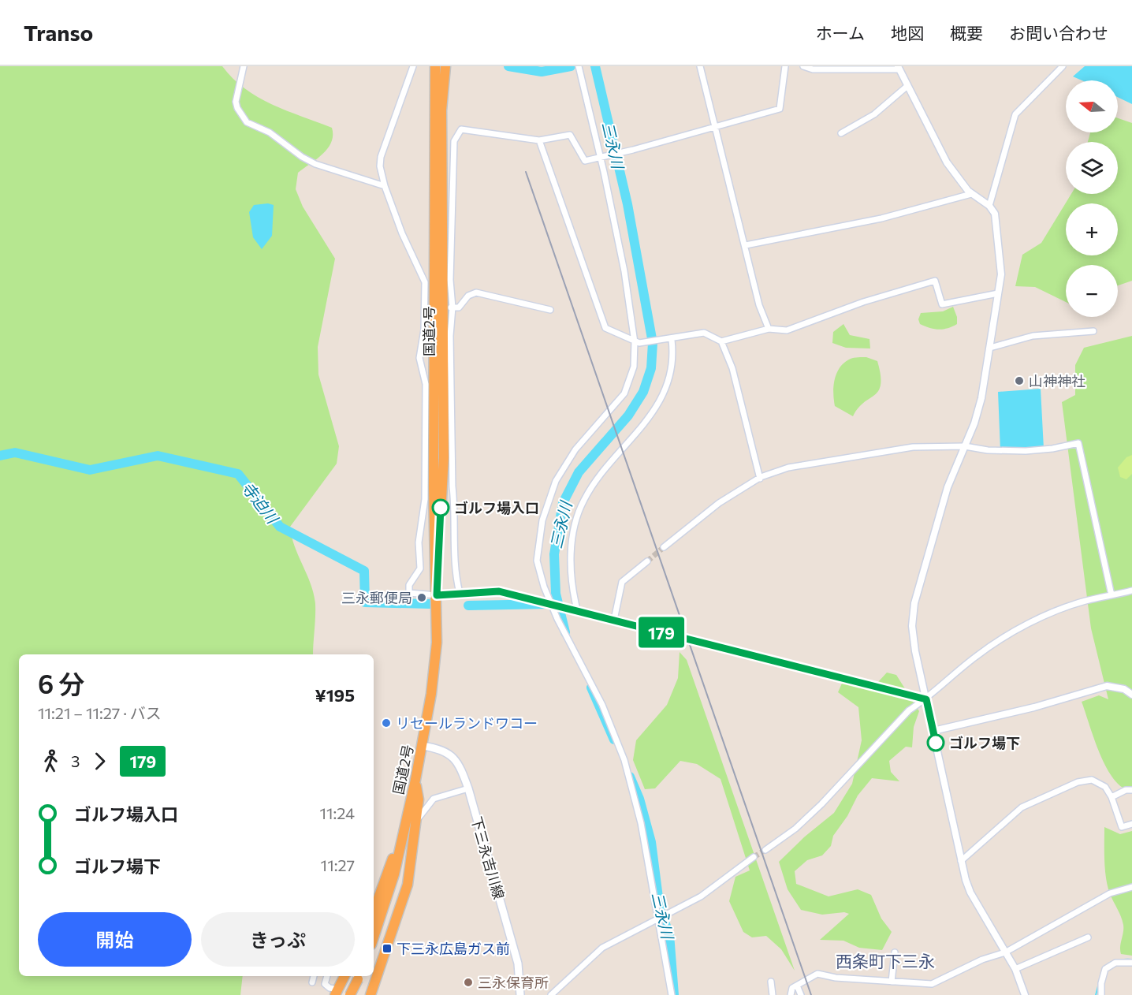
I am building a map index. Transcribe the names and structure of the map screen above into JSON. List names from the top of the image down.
{
  "streets": {
    "highway": ["国道2号"],
    "main road": ["下三永吉川線"]
  },
  "crossings": [
    ["国道2号", "下三永吉川線"]
  ],
  "districts": ["西条町下三永"],
  "water": ["三永川", "寺迫川"],
  "places": {
    "other": [
      "山神神社",
      "ゴルフ場入口",
      "三永郵便局",
      "リセールランドワコー",
      "ゴルフ場下",
      "三永保育所"
    ],
    "transit": ["下三永広島ガス前"]
  },
  "lines": ["bus line 179"],
  "north": "left",
  "page": {
    "header": "Transo",
    "nav": [
      "ホーム",
      "地図",
      "概要",
      "お問い合わせ"
    ],
    "on_map": "179",
    "map_buttons": ["+", "−"],
    "heading": ["6 分", "11:21 – 11:27 · バス", "¥195"],
    "legs": ["3", "179"],
    "list": [
      {
        "name": "ゴルフ場入口",
        "value": "11:24"
      },
      {
        "name": "ゴルフ場下",
        "value": "11:27"
      }
    ],
    "buttons": ["開始", "きっぷ"]
  }
}
